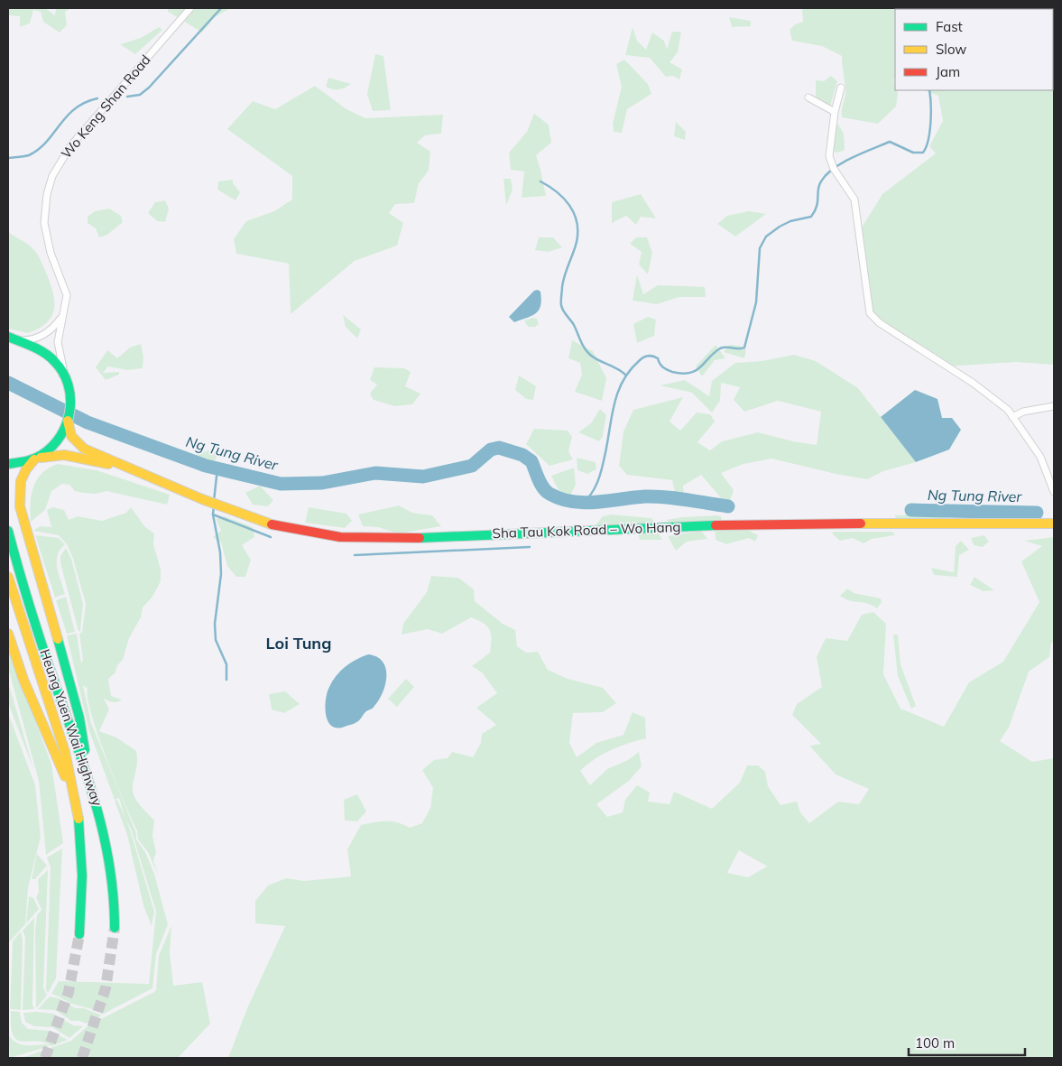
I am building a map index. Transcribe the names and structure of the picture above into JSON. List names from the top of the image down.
{
  "streets": {
    "main road": ["Sha Tau Kok Road – Wo Hang", "Heung Yuen Wai Highway"],
    "street": ["Wo Keng Shan Road"]
  },
  "districts": ["Loi Tung"],
  "water": ["Ng Tung River"],
  "legend": ["Fast", "Slow", "Jam"],
  "scale_bar": "100 m"
}
